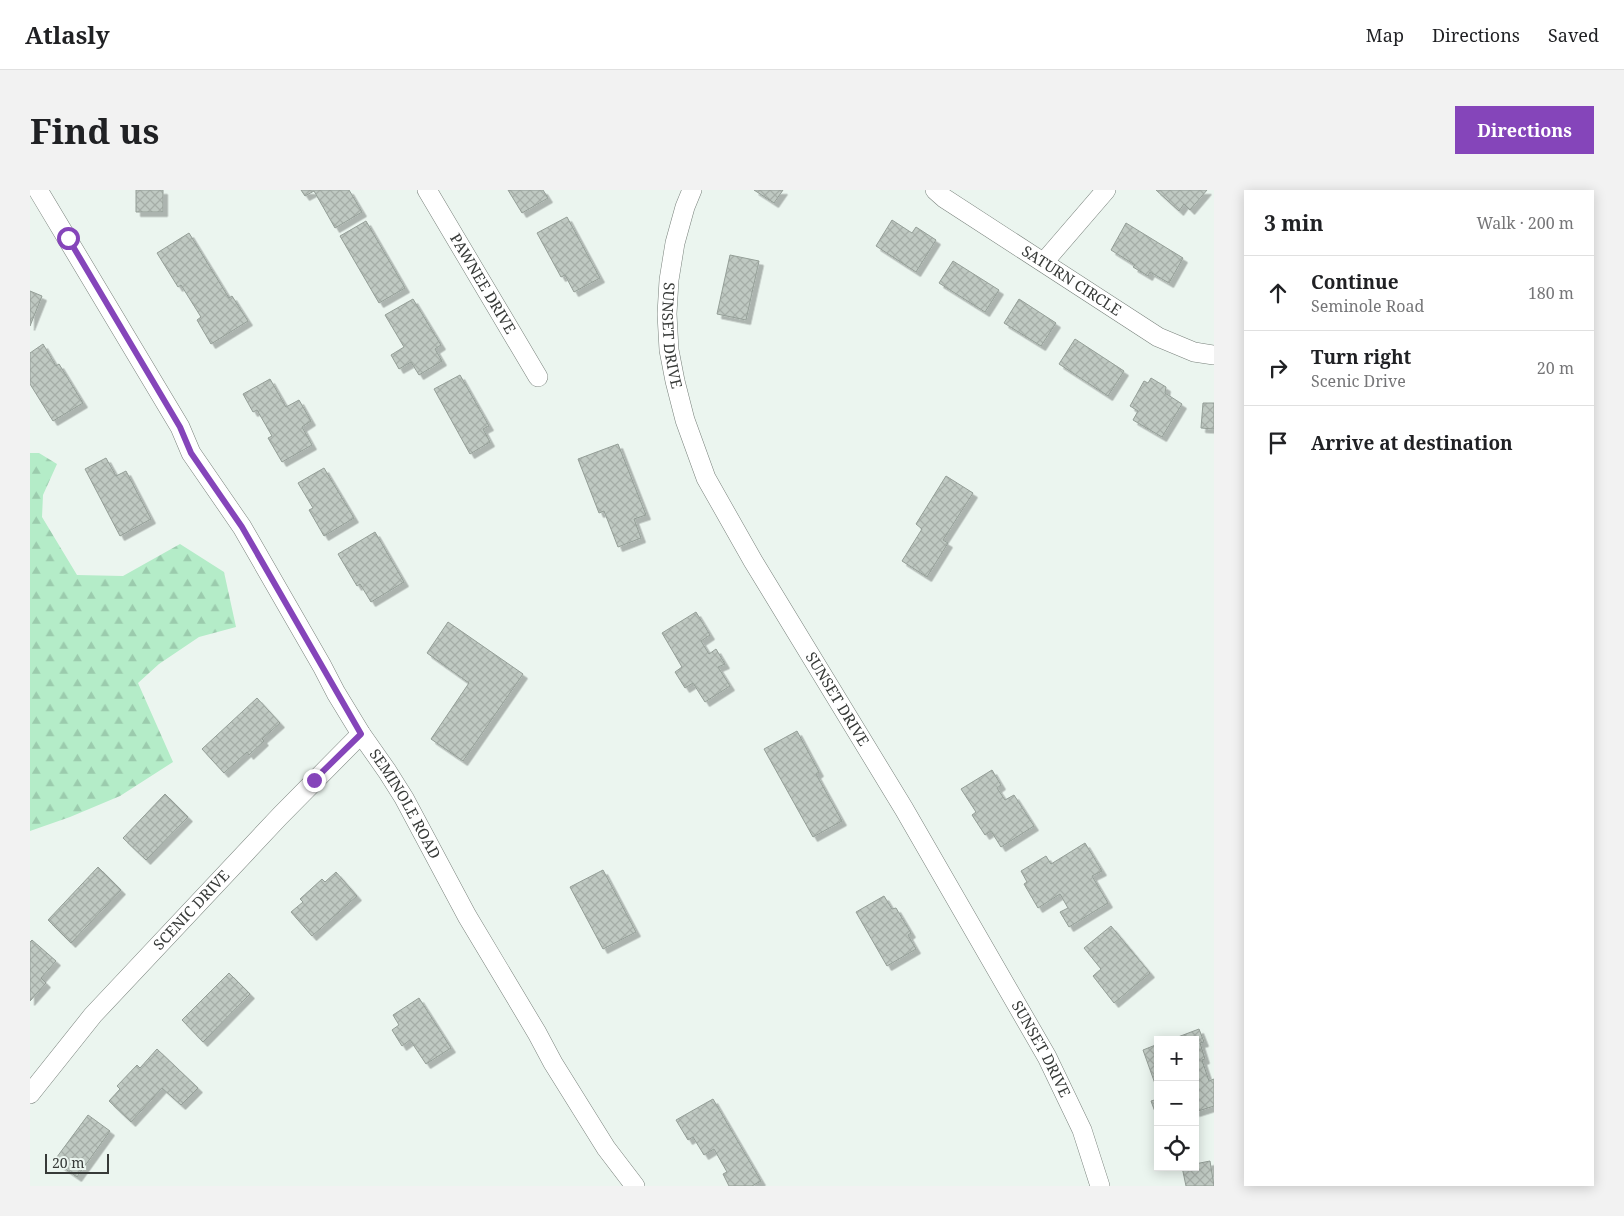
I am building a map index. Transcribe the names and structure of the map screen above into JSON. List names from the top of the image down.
{
  "streets": {
    "street": [
      "SATURN CIRCLE",
      "PAWNEE DRIVE",
      "SUNSET DRIVE",
      "SEMINOLE ROAD",
      "SCENIC DRIVE"
    ]
  },
  "crossings": [
    ["SEMINOLE ROAD", "SCENIC DRIVE"]
  ],
  "scale_bar": "20 m",
  "page": {
    "header": "Atlasly",
    "nav": ["Map", "Directions", "Saved"],
    "buttons": "Directions",
    "title": "Find us",
    "heading": ["3 min", "Walk · 200 m"],
    "list": [
      ["Continue", "Seminole Road", "180 m"],
      ["Turn right", "Scenic Drive", "20 m"],
      "Arrive at destination"
    ],
    "map_buttons": ["+", "−"],
    "scale": "20 m"
  }
}
